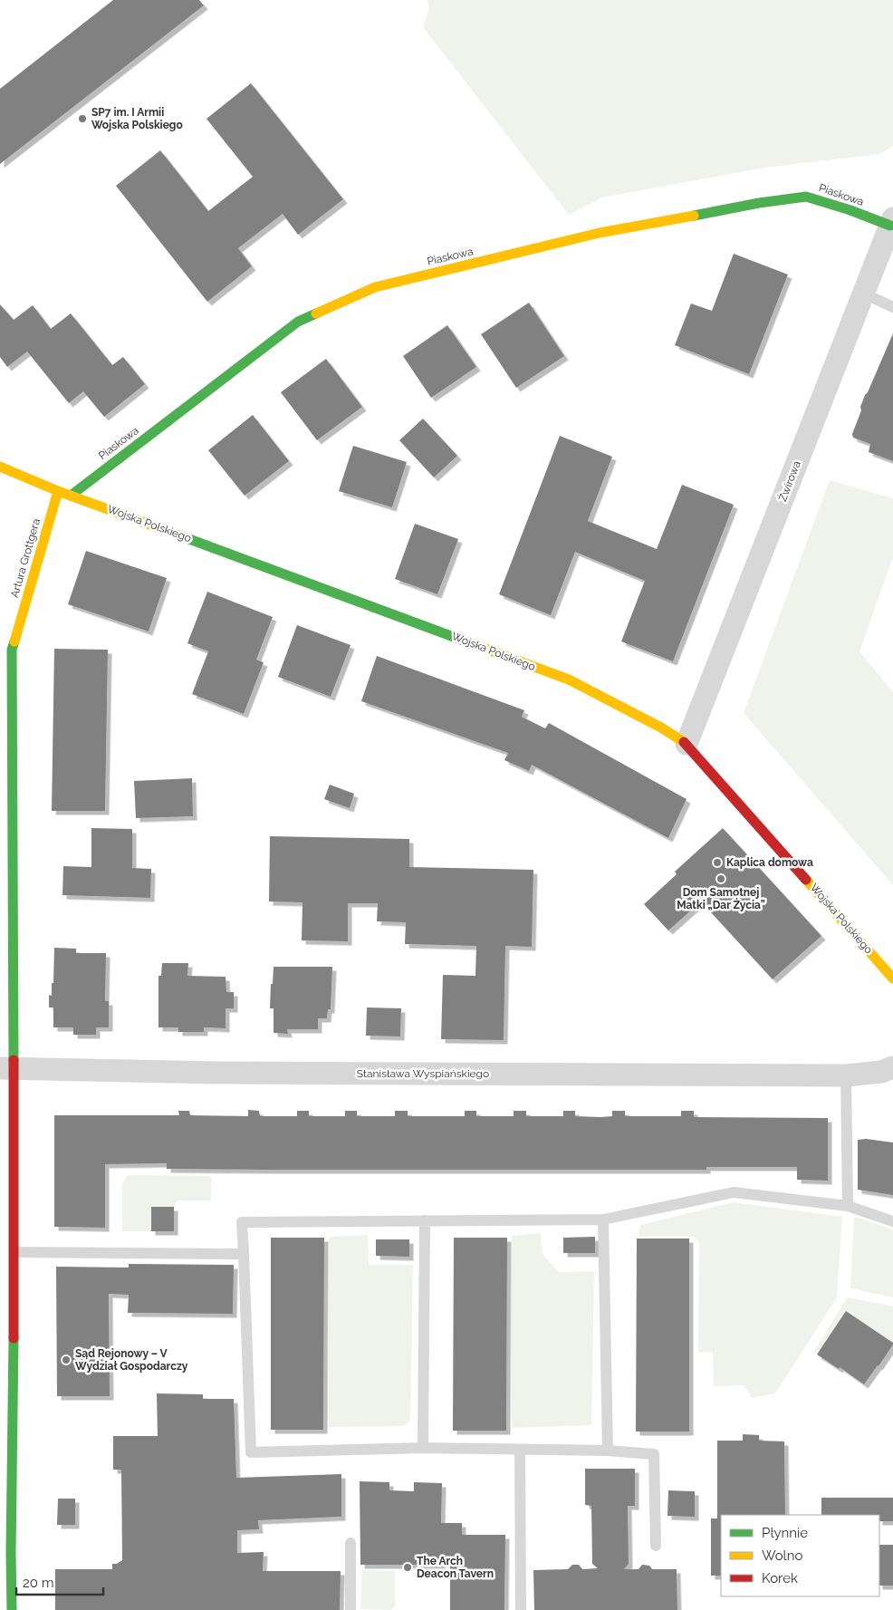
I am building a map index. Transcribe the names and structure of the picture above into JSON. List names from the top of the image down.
{
  "streets": {
    "street": [
      "Piaskowa",
      "Żwirowa",
      "Wojska Polskiego",
      "Artura Grottgera",
      "Stanisława Wyspiańskiego"
    ]
  },
  "crossings": [
    ["Piaskowa", "Żwirowa"],
    ["Piaskowa", "Wojska Polskiego"],
    ["Żwirowa", "Wojska Polskiego"],
    ["Wojska Polskiego", "Artura Grottgera"],
    ["Artura Grottgera", "Stanisława Wyspiańskiego"]
  ],
  "places": [
    "SP7 im. I Armii Wojska Polskiego",
    "Kaplica domowa",
    "Dom Samotnej Matki „Dar Życia”",
    "Sąd Rejonowy – V Wydział Gospodarczy",
    "The Arch Deacon Tavern"
  ],
  "legend": ["Płynnie", "Wolno", "Korek"],
  "scale_bar": "20 m"
}
